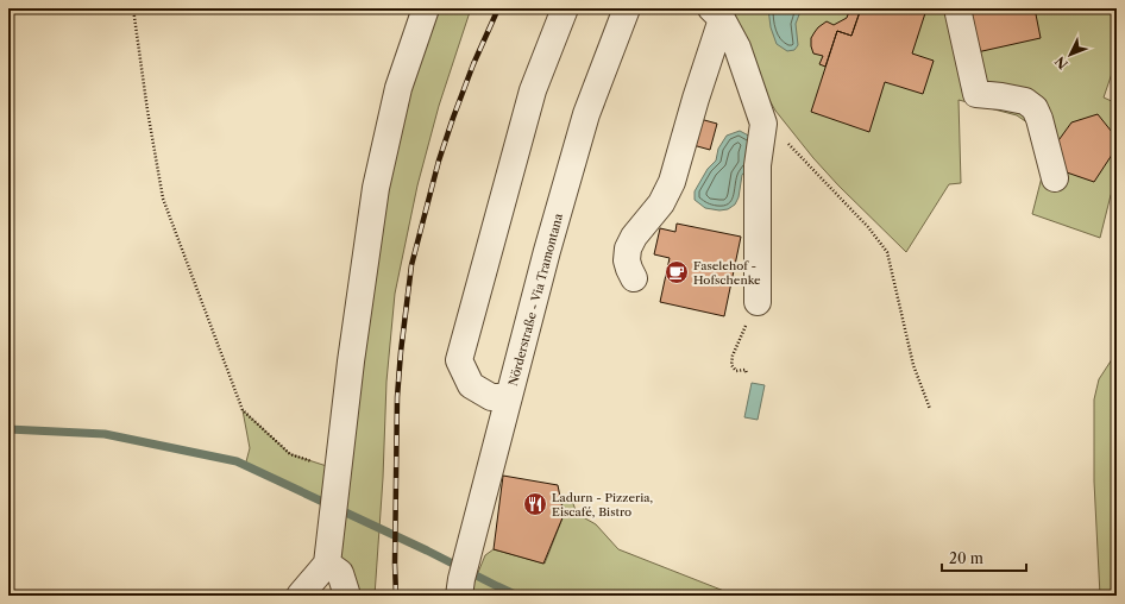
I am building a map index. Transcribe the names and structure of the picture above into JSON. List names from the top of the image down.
{
  "streets": {
    "street": ["Nörderstraße - Via Tramontana"]
  },
  "places": {
    "cafe": ["Faselehof - Hofschenke"],
    "restaurant": ["Ladurn - Pizzeria, Eiscafé, Bistro"]
  },
  "scale_bar": "20 m",
  "north": "bottom left"
}
